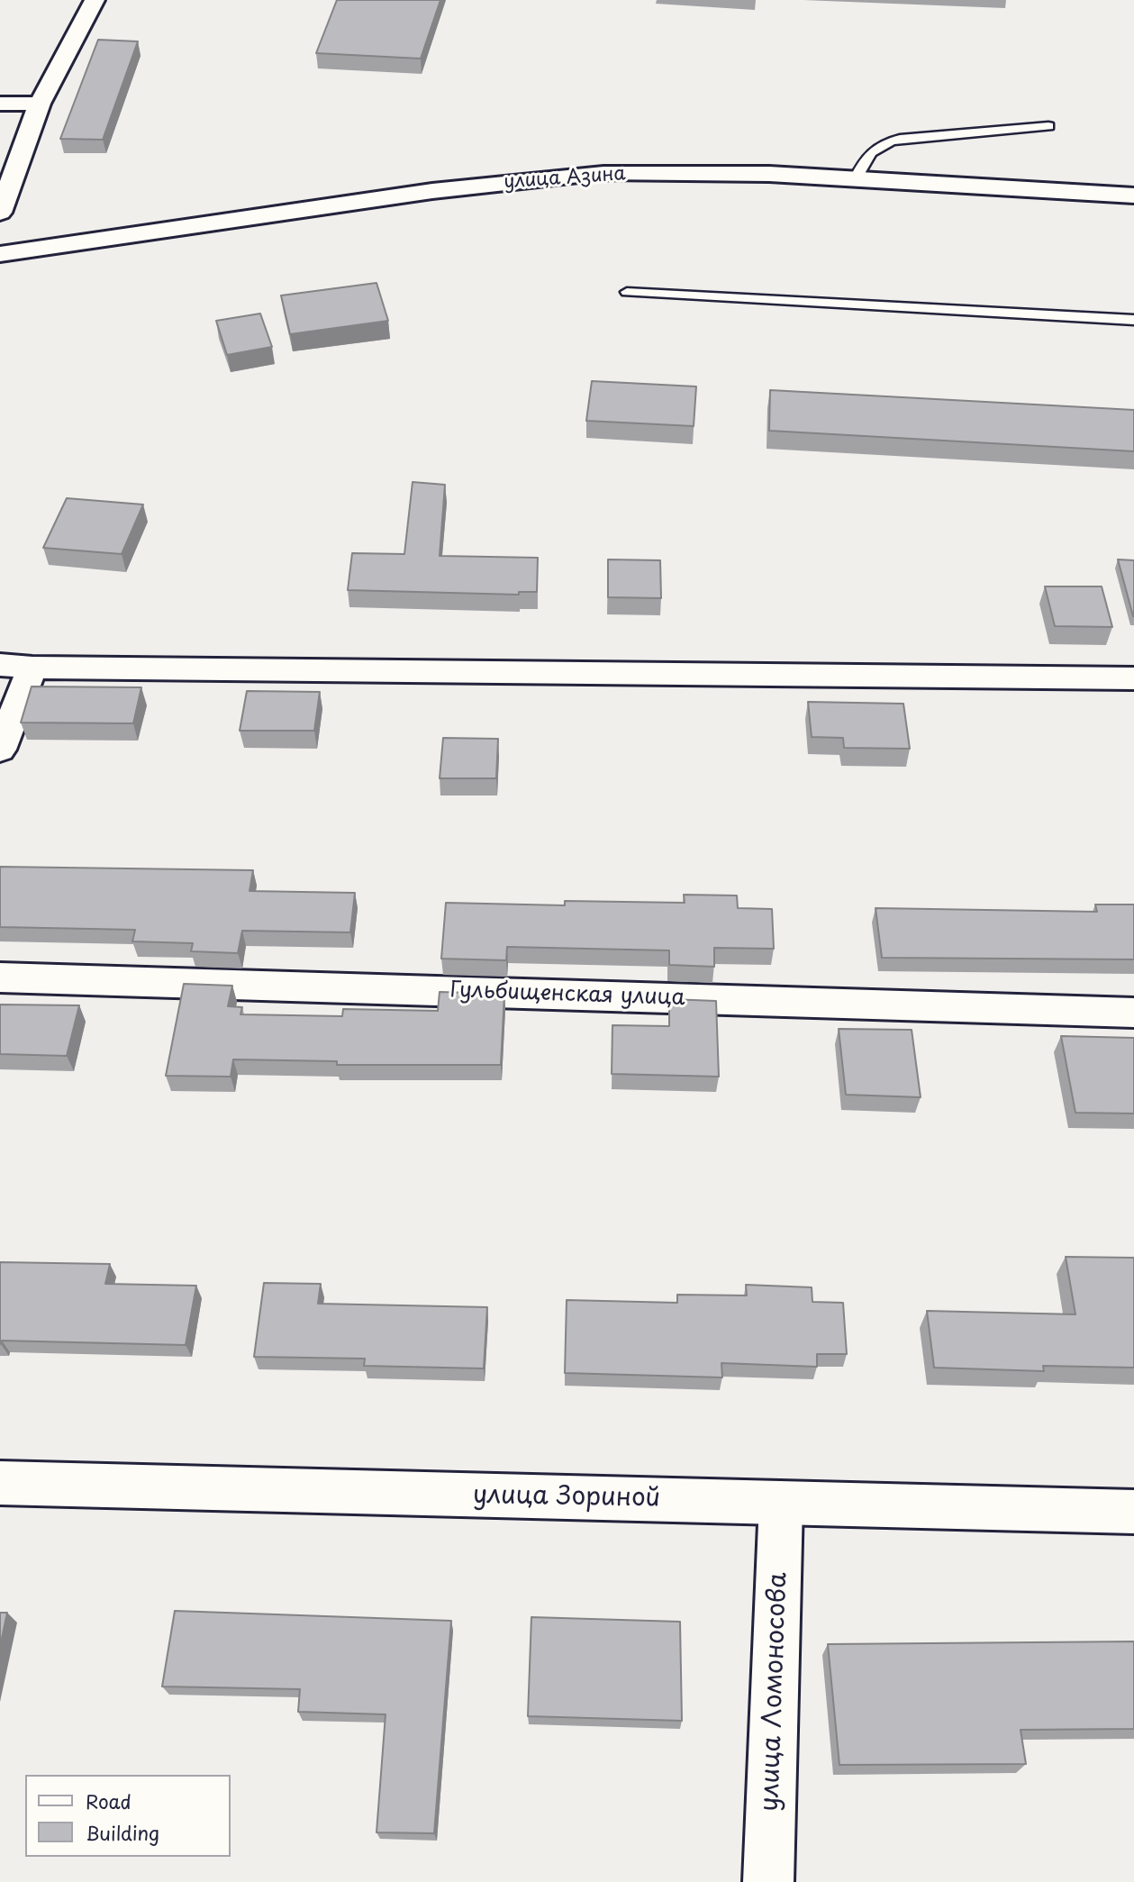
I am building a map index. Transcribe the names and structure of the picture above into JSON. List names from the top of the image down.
{
  "streets": {
    "street": [
      "улица Азина",
      "Гульбищенская улица",
      "улица Зориной",
      "улица Ломоносова"
    ]
  },
  "crossings": [
    ["улица Зориной", "улица Ломоносова"]
  ],
  "legend": ["Road", "Building"]
}
